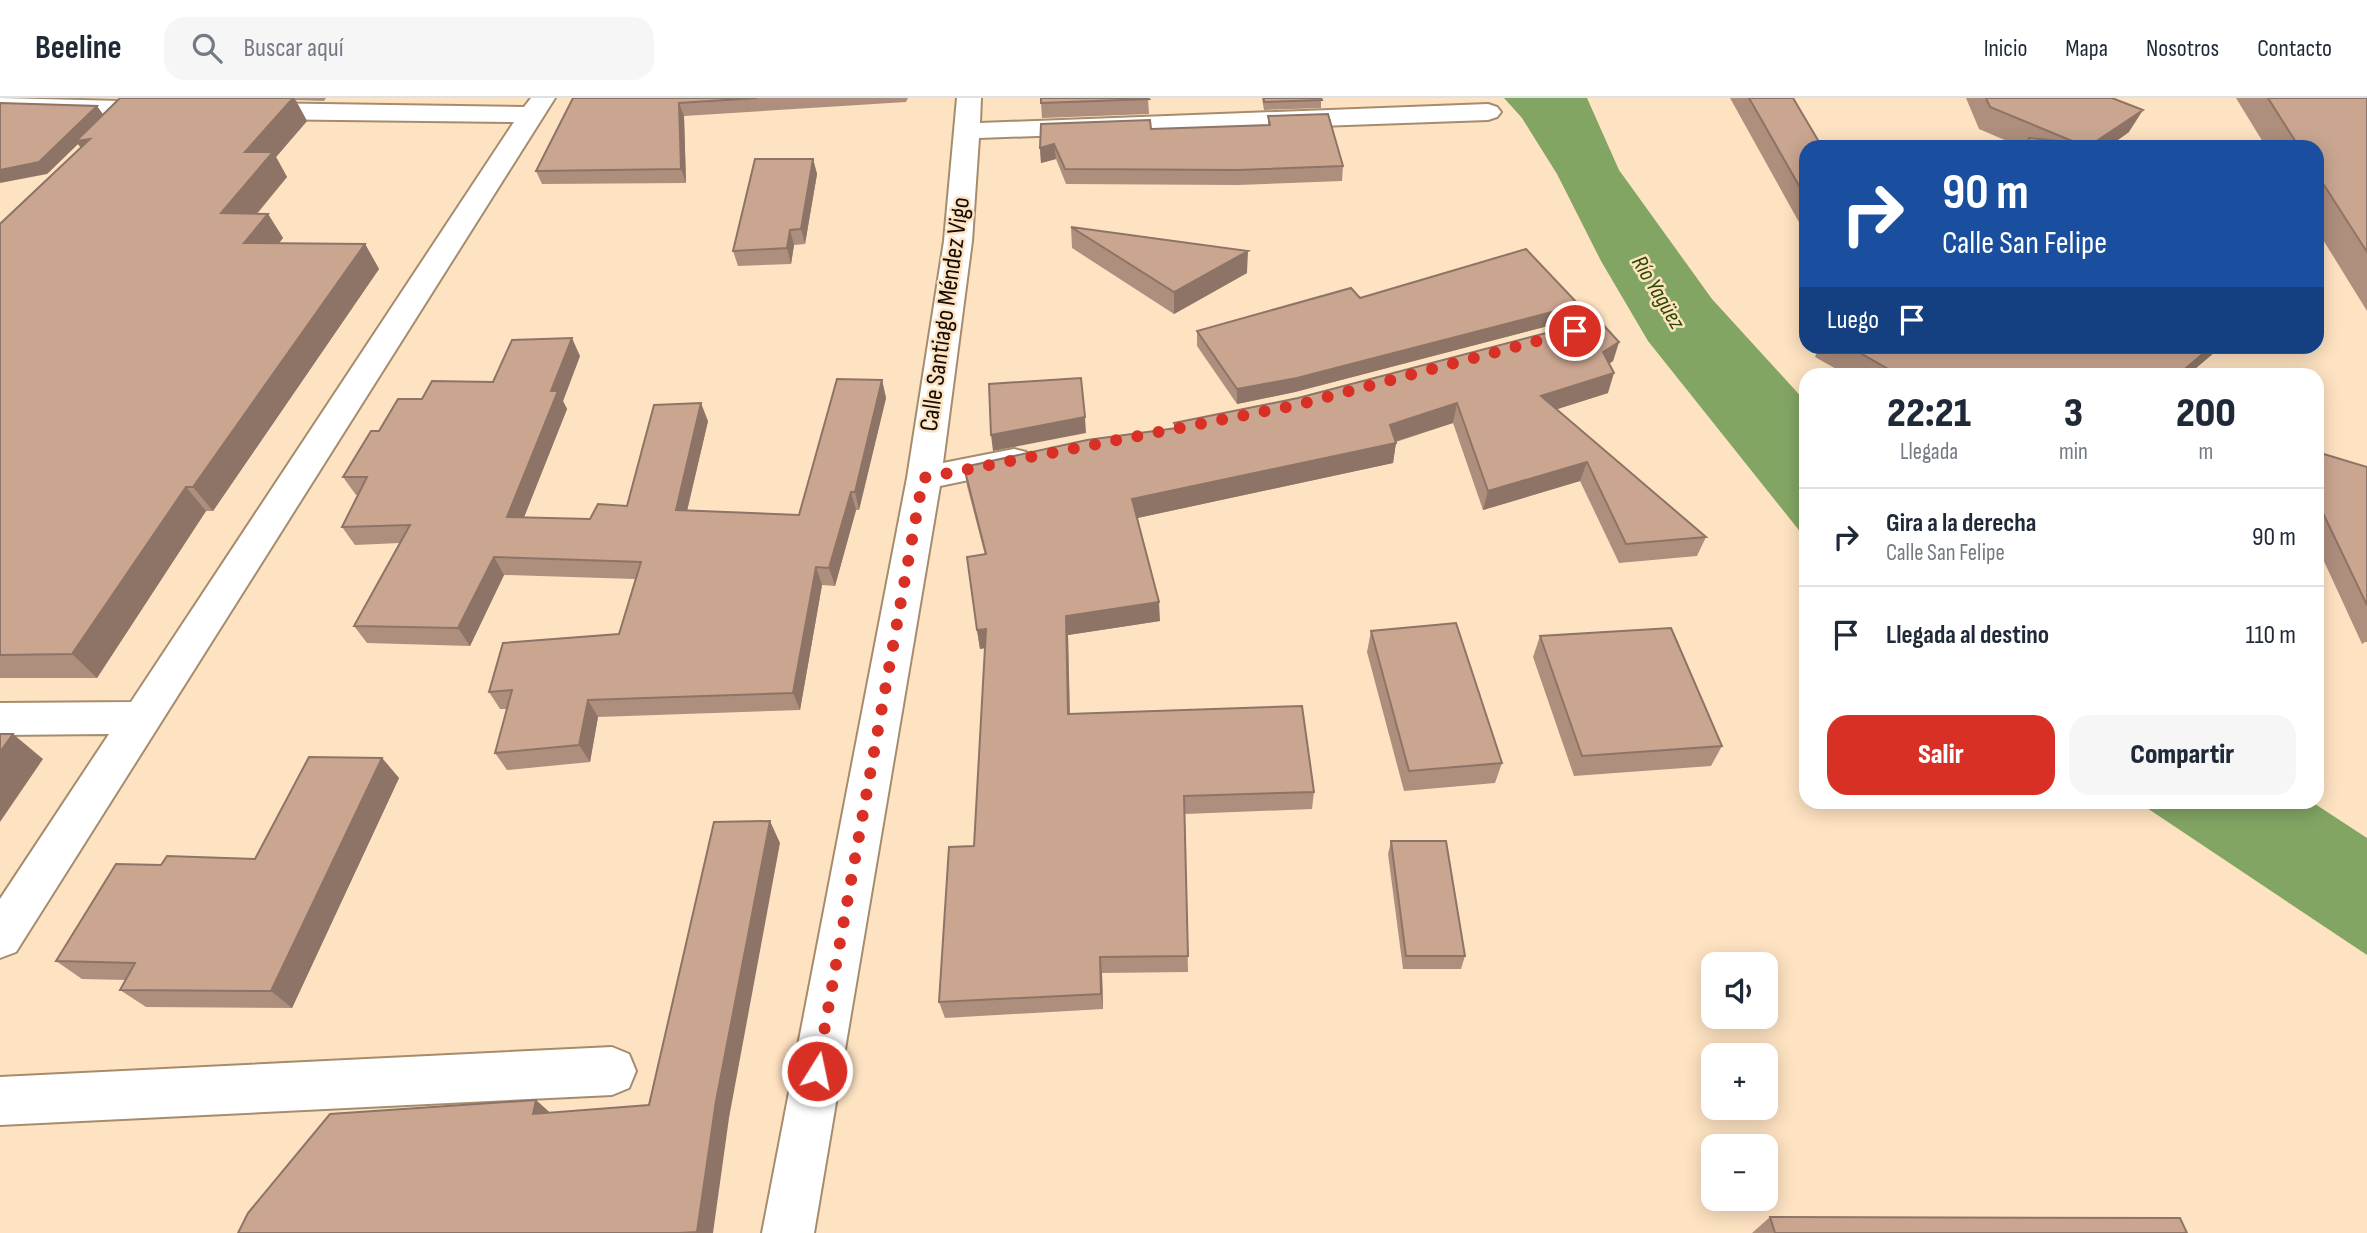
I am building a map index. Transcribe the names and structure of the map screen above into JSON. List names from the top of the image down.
{
  "streets": {
    "street": ["Calle Santiago Méndez Vigo"]
  },
  "water": ["Río Yagüez"],
  "page": {
    "header": "Beeline",
    "search": "Buscar aquí",
    "nav": [
      "Inicio",
      "Mapa",
      "Nosotros",
      "Contacto"
    ],
    "turn": ["90 m", "Calle San Felipe"],
    "then": "Luego",
    "eta": [
      "22:21",
      "Llegada",
      "3",
      "min",
      "200",
      "m"
    ],
    "list": [
      {
        "name": "Gira a la derecha",
        "note": "Calle San Felipe",
        "value": "90 m"
      },
      {
        "name": "Llegada al destino",
        "value": "110 m"
      }
    ],
    "buttons": ["Salir", "Compartir"],
    "map_buttons": ["+", "−"]
  }
}
